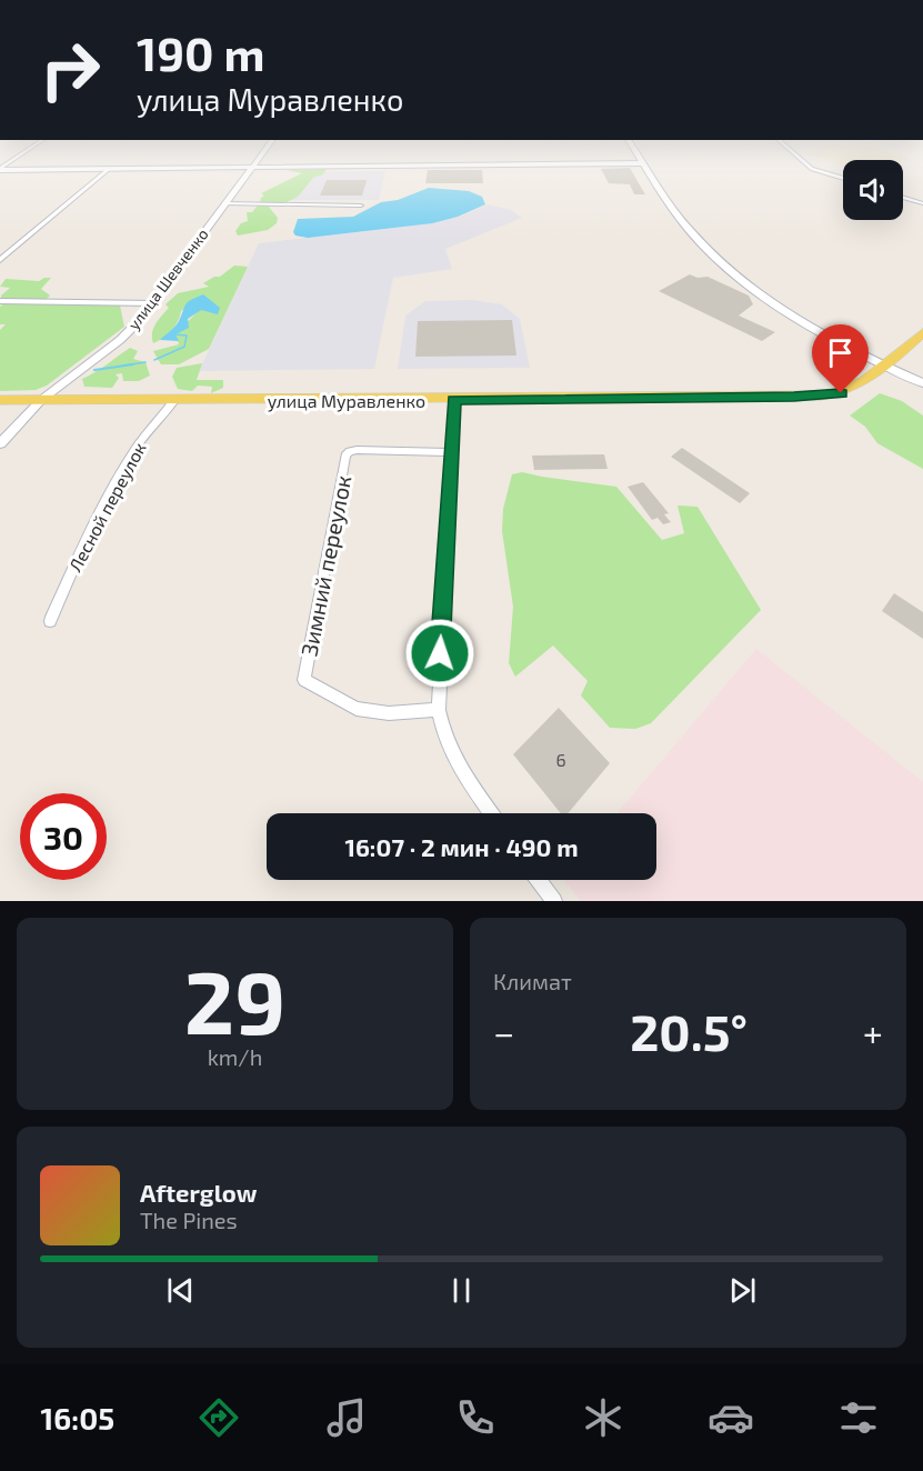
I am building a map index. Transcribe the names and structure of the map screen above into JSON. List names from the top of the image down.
{
  "streets": {
    "main road": ["улица Муравленко"],
    "street": ["улица Шевченко", "Лесной переулок", "Зимний переулок"]
  },
  "crossings": [
    ["улица Шевченко", "улица Муравленко"],
    ["улица Муравленко", "Лесной переулок"]
  ],
  "house_numbers": ["6"],
  "page": {
    "turn": ["190 m", "улица Муравленко"],
    "limit": "30",
    "trip": "16:07 · 2 мин · 490 m",
    "tile": [
      ["29", "km/h"],
      "Климат"
    ],
    "heat": ["−", "20.5°", "+"],
    "song": ["Afterglow", "The Pines"],
    "tabs": "16:05"
  }
}
